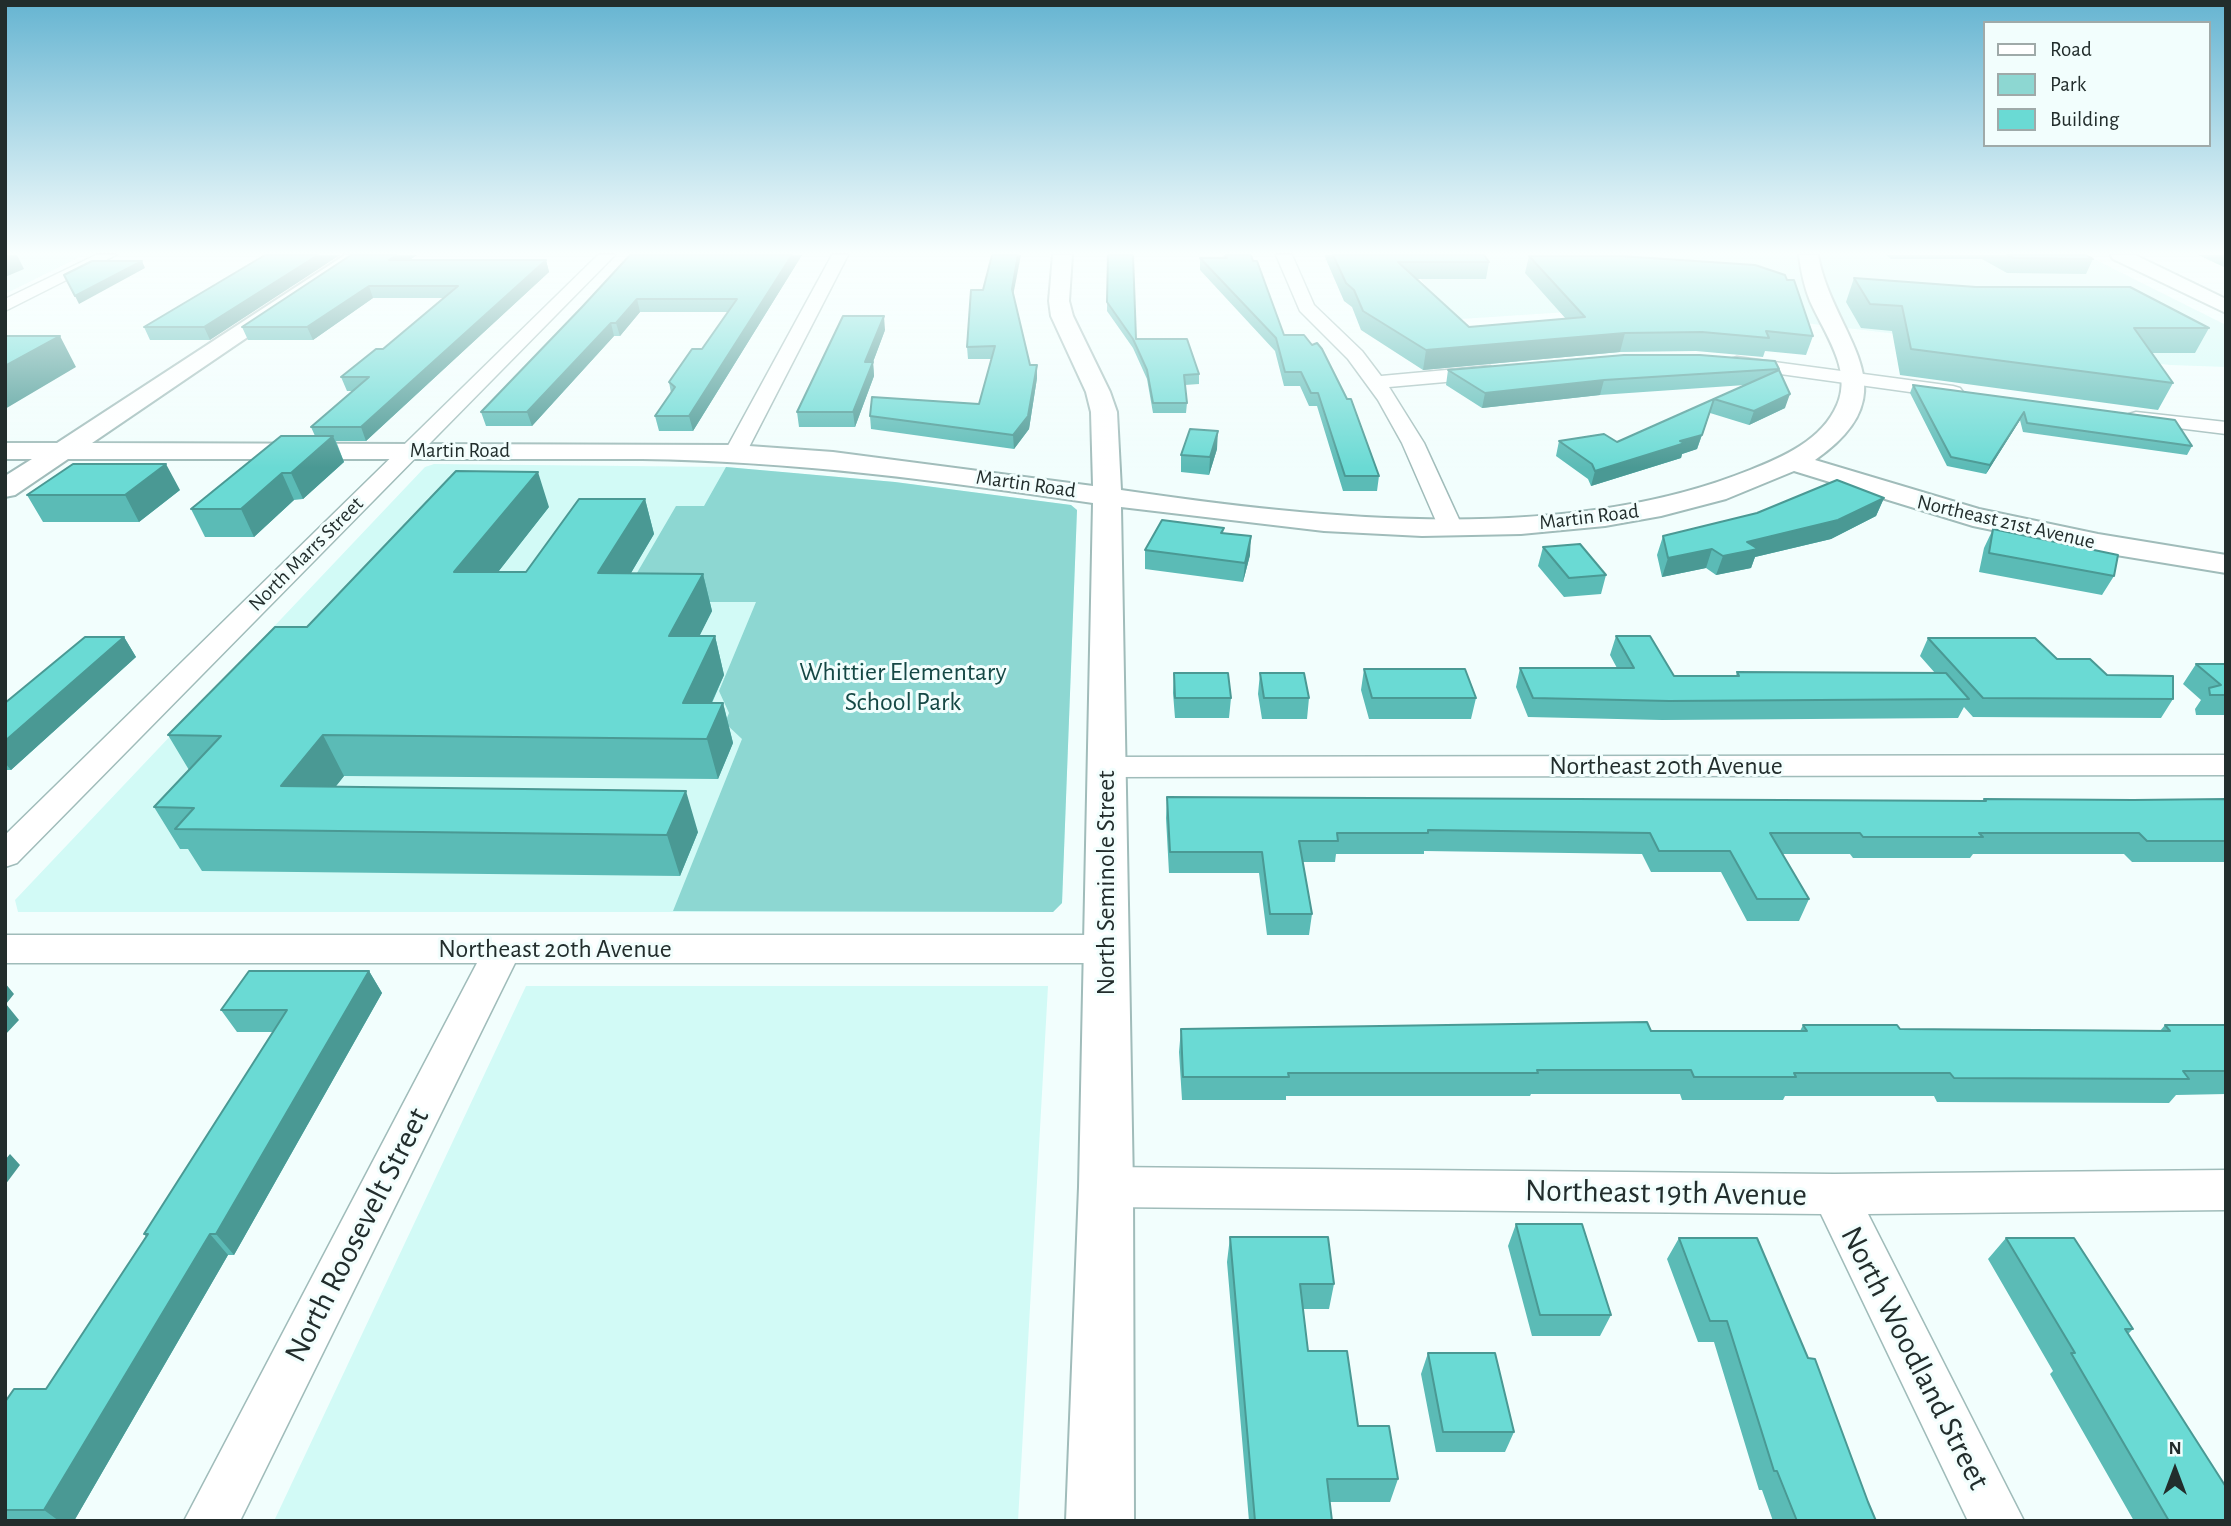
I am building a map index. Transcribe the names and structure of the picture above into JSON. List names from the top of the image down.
{
  "streets": {
    "street": [
      "Martin Road",
      "Northeast 21st Avenue",
      "North Marrs Street",
      "Northeast 20th Avenue",
      "North Seminole Street",
      "Northeast 19th Avenue",
      "North Roosevelt Street",
      "North Woodland Street"
    ]
  },
  "crossings": [
    ["Martin Road", "Northeast 21st Avenue"],
    ["Martin Road", "North Marrs Street"],
    ["Martin Road", "North Seminole Street"],
    ["Northeast 20th Avenue", "North Seminole Street"],
    ["Northeast 20th Avenue", "North Roosevelt Street"],
    ["North Seminole Street", "Northeast 19th Avenue"],
    ["Northeast 19th Avenue", "North Woodland Street"]
  ],
  "parks": ["Whittier Elementary School Park"],
  "legend": ["Road", "Park", "Building"],
  "north": "top"
}
